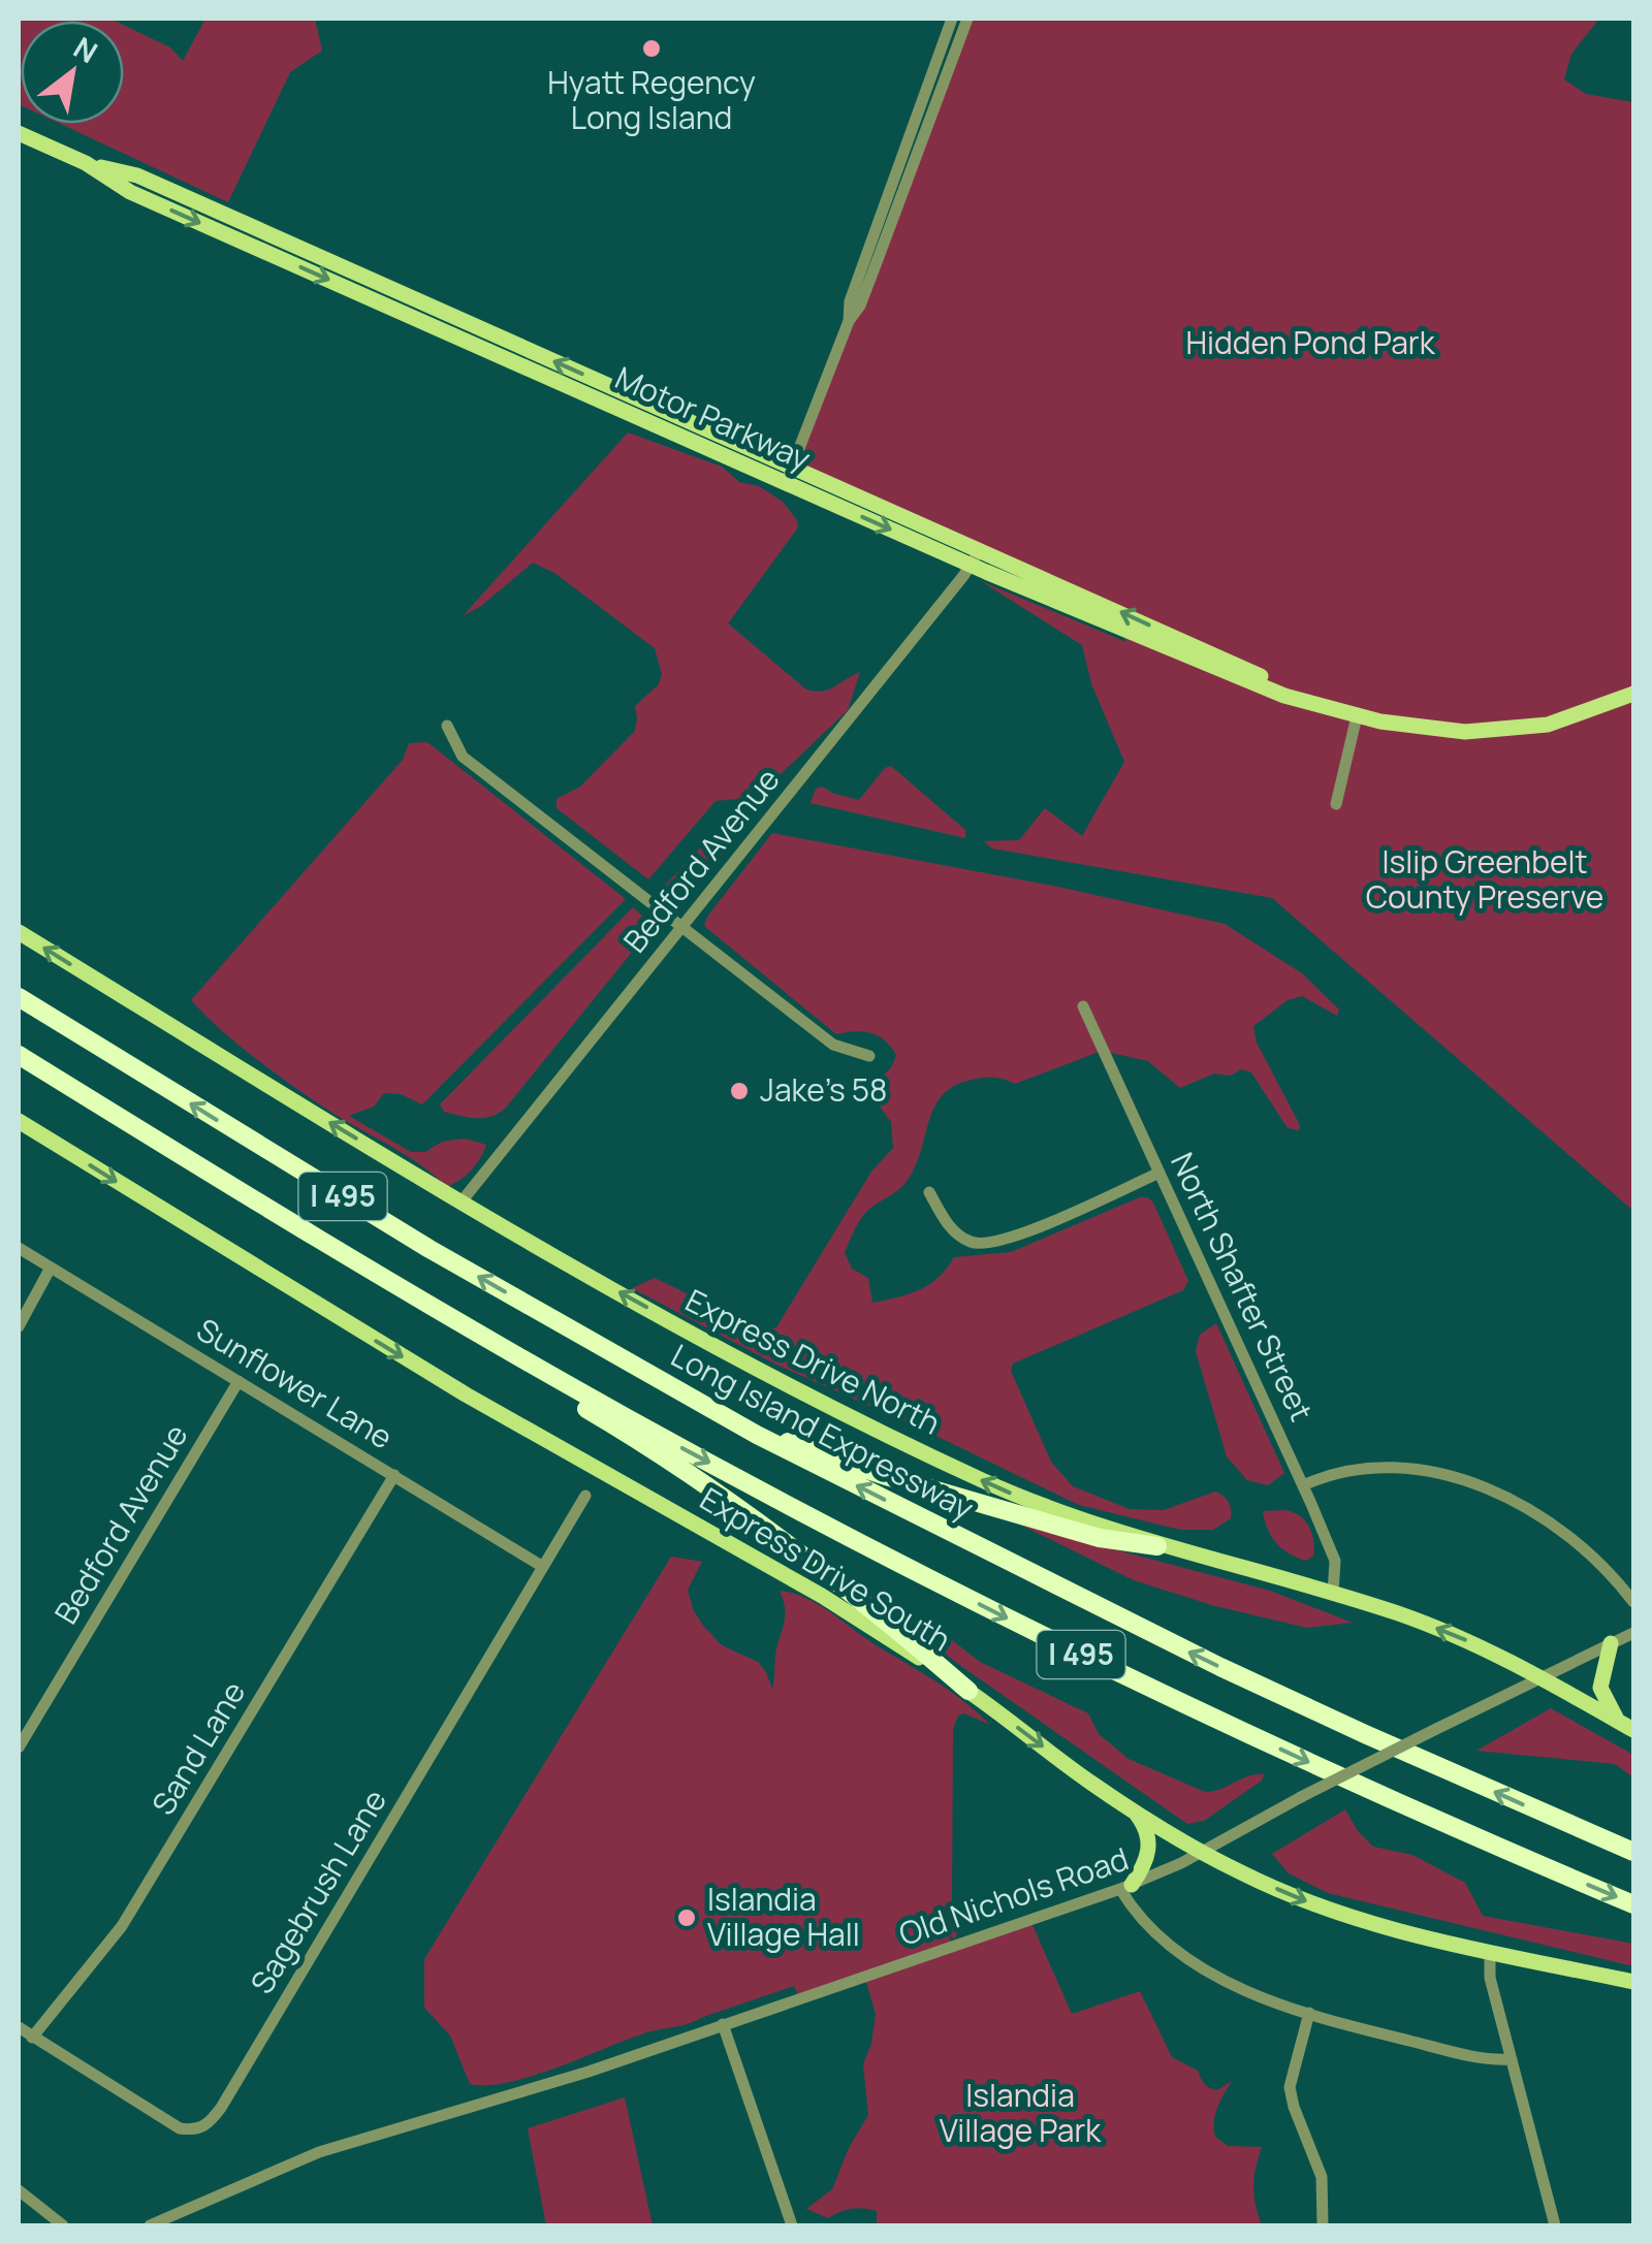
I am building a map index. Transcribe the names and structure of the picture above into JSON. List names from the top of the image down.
{
  "streets": {
    "highway": ["I 495", "Long Island Expressway"],
    "main road": ["Motor Parkway", "Express Drive North", "Express Drive South"],
    "street": [
      "Bedford Avenue",
      "North Shafter Street",
      "Sunflower Lane",
      "Sand Lane",
      "Sagebrush Lane",
      "Old Nichols Road"
    ]
  },
  "crossings": [
    ["Motor Parkway", "Bedford Avenue"],
    ["Bedford Avenue", "Express Drive North"],
    ["Bedford Avenue", "Sunflower Lane"],
    ["North Shafter Street", "Express Drive North"],
    ["Express Drive North", "Old Nichols Road"],
    ["Sunflower Lane", "Sand Lane"],
    ["Sunflower Lane", "Sagebrush Lane"],
    ["Express Drive South", "Old Nichols Road"],
    ["Sand Lane", "Sagebrush Lane"]
  ],
  "one_way": ["Express Drive North", "Express Drive South"],
  "parks": ["Hidden Pond Park", "Islip Greenbelt County Preserve", "Islandia Village Park"],
  "places": ["Hyatt Regency Long Island", "Jake's 58", "Islandia Village Hall"],
  "north": "top right"
}
